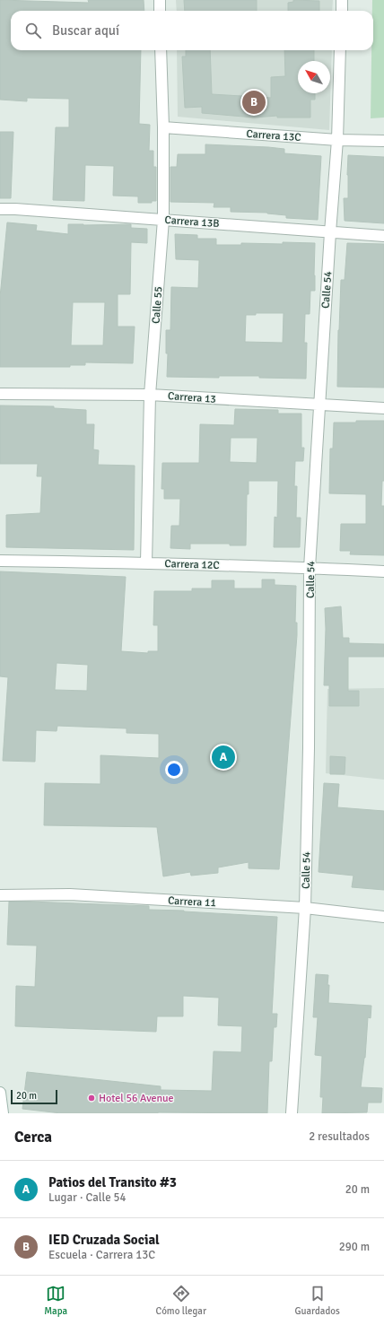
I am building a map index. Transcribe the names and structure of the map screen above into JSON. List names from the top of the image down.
{
  "streets": {
    "street": [
      "Carrera 13C",
      "Carrera 13B",
      "Calle 54",
      "Calle 55",
      "Carrera 13",
      "Carrera 12C",
      "Carrera 11"
    ]
  },
  "crossings": [
    ["Carrera 13C", "Calle 54"],
    ["Carrera 13C", "Calle 55"],
    ["Carrera 13B", "Calle 54"],
    ["Carrera 13B", "Calle 55"],
    ["Calle 54", "Carrera 13"],
    ["Calle 54", "Carrera 12C"],
    ["Calle 54", "Carrera 11"],
    ["Calle 55", "Carrera 13"],
    ["Calle 55", "Carrera 12C"]
  ],
  "places": ["Hotel 56 Avenue"],
  "scale_bar": "20 m",
  "north": "top left",
  "page": {
    "search": "Buscar aquí",
    "pins": ["B", "A"],
    "scale": "20 m",
    "heading": ["Cerca", "2 resultados"],
    "list": [
      {
        "mark": "A",
        "name": "Patios del Transito #3",
        "note": "Lugar · Calle 54",
        "value": "20 m"
      },
      {
        "mark": "B",
        "name": "IED Cruzada Social",
        "note": "Escuela · Carrera 13C",
        "value": "290 m"
      }
    ],
    "nav": ["Mapa", "Cómo llegar", "Guardados"]
  }
}
